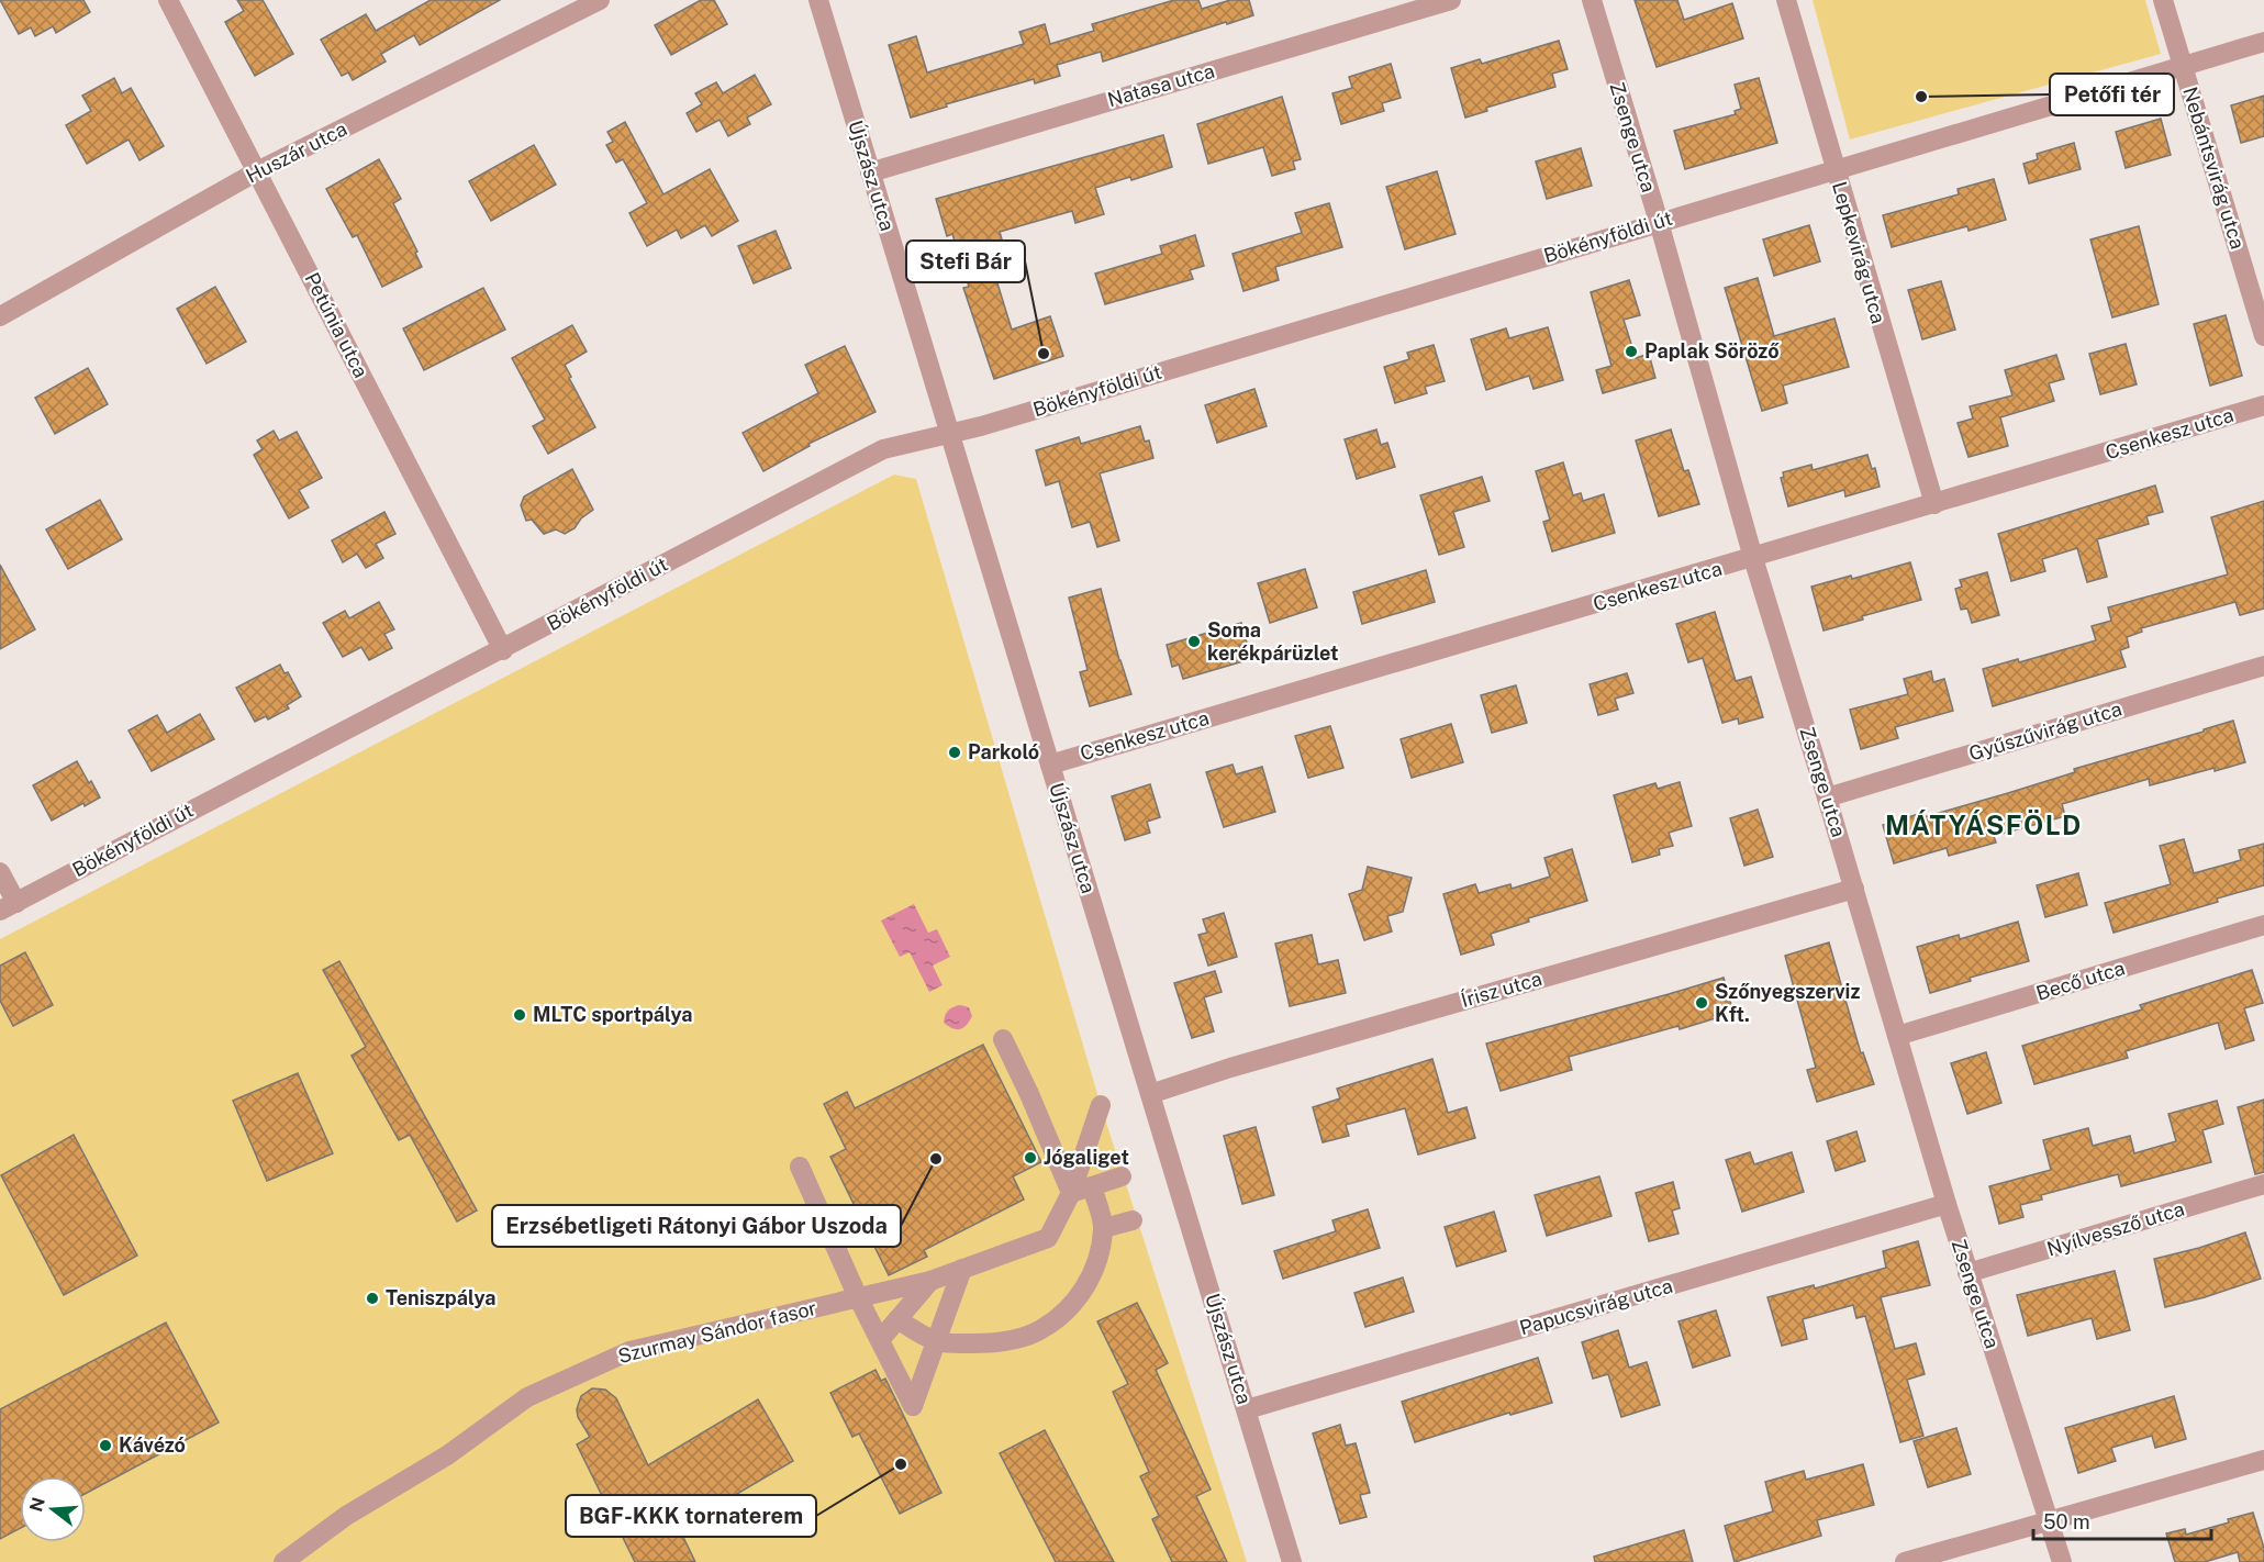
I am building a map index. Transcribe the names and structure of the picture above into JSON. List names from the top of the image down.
{
  "streets": {
    "street": [
      "Natasa utca",
      "Zsenge utca",
      "Huszár utca",
      "Nebántsvirág utca",
      "Újszász utca",
      "Bökényföldi út",
      "Lepkevirág utca",
      "Petúnia utca",
      "Csenkesz utca",
      "Gyűszűvirág utca",
      "Becő utca",
      "Írisz utca",
      "Nyílvessző utca",
      "Papucsvirág utca",
      "Szurmay Sándor fasor"
    ]
  },
  "crossings": [
    ["Natasa utca", "Újszász utca"],
    ["Zsenge utca", "Bökényföldi út"],
    ["Zsenge utca", "Csenkesz utca"],
    ["Zsenge utca", "Gyűszűvirág utca"],
    ["Zsenge utca", "Becő utca"],
    ["Zsenge utca", "Írisz utca"],
    ["Zsenge utca", "Nyílvessző utca"],
    ["Zsenge utca", "Papucsvirág utca"],
    ["Huszár utca", "Petúnia utca"],
    ["Nebántsvirág utca", "Bökényföldi út"],
    ["Újszász utca", "Bökényföldi út"],
    ["Újszász utca", "Csenkesz utca"],
    ["Újszász utca", "Írisz utca"],
    ["Újszász utca", "Papucsvirág utca"],
    ["Bökényföldi út", "Lepkevirág utca"],
    ["Bökényföldi út", "Petúnia utca"],
    ["Lepkevirág utca", "Csenkesz utca"]
  ],
  "districts": ["MÁTYÁSFÖLD"],
  "places": [
    "Petőfi tér",
    "Paplak Söröző",
    "Stefi Bár",
    "Soma kerékpárüzlet",
    "Parkoló",
    "Szőnyegszerviz Kft.",
    "MLTC sportpálya",
    "Jógaliget",
    "Erzsébetligeti Rátonyi Gábor Uszoda",
    "Teniszpálya",
    "Kávézó",
    "BGF-KKK tornaterem"
  ],
  "scale_bar": "50 m",
  "north": "left"
}
